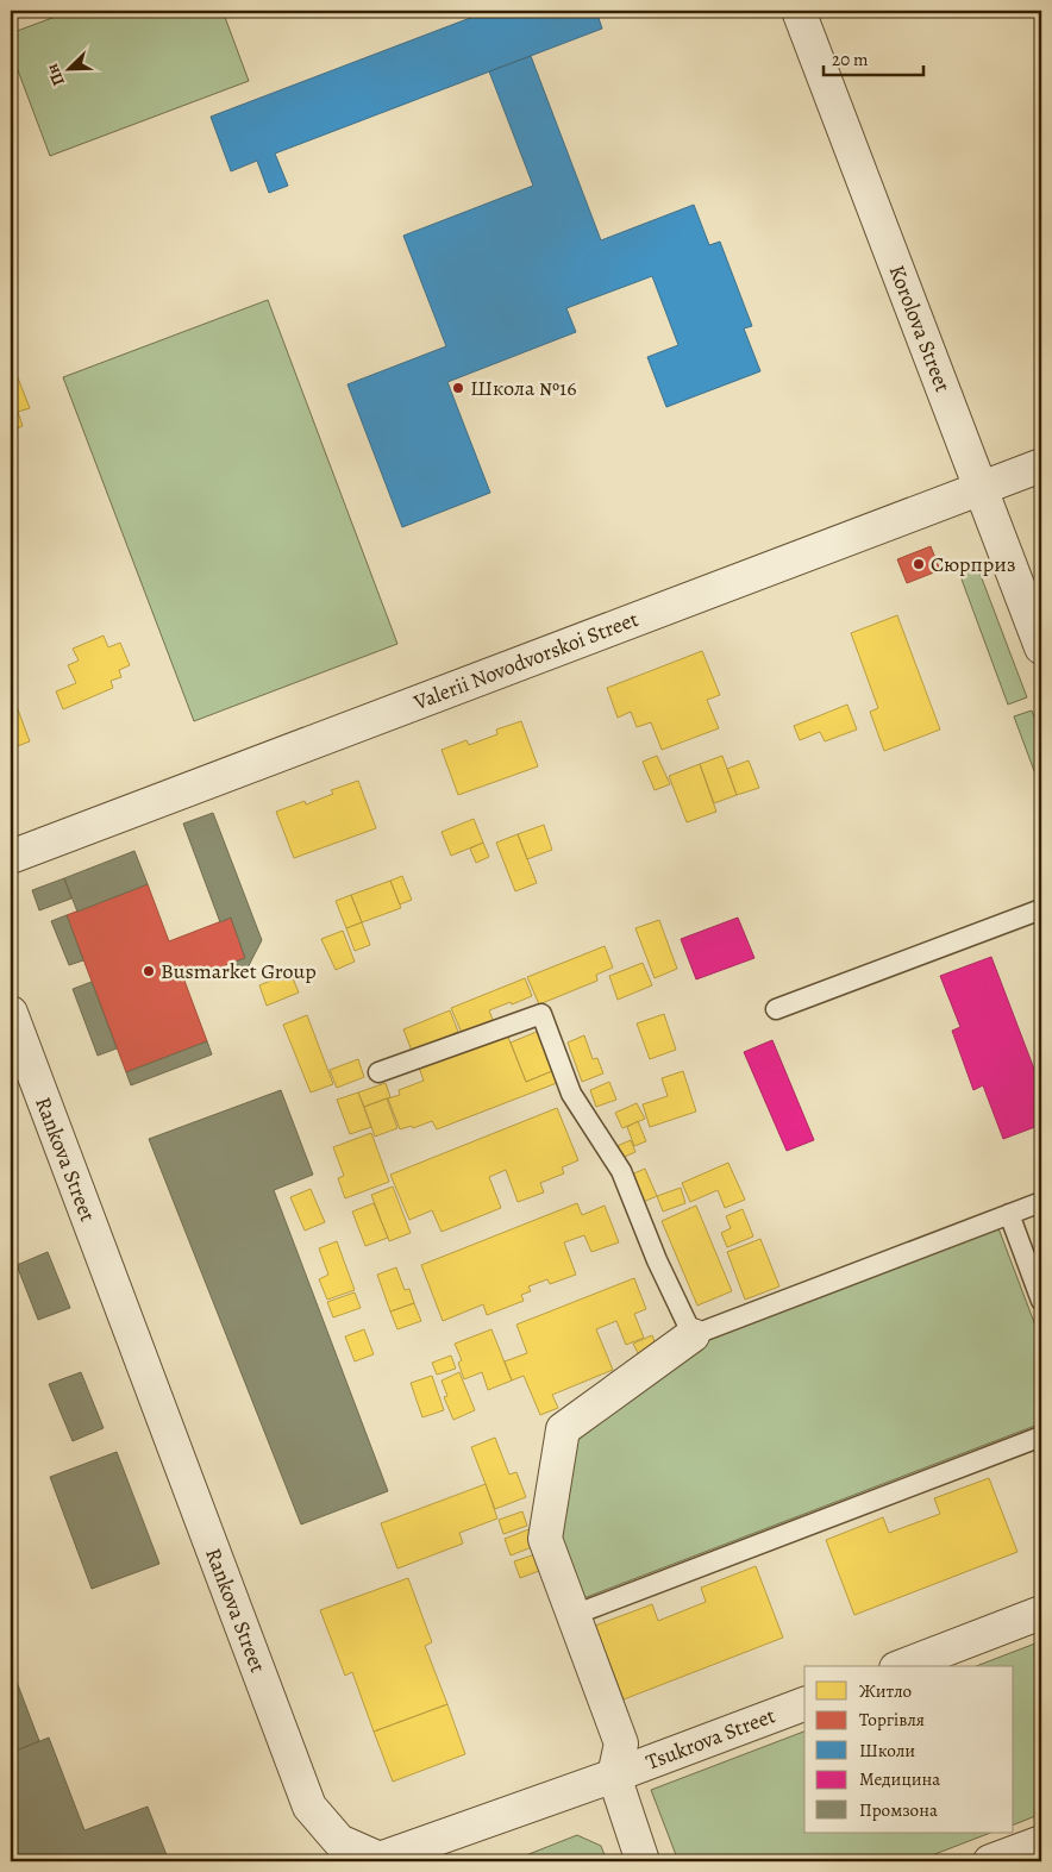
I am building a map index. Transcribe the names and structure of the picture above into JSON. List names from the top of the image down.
{
  "streets": {
    "street": [
      "Korolova Street",
      "Valerii Novodvorskoi Street",
      "Rankova Street",
      "Tsukrova Street"
    ]
  },
  "crossings": [
    ["Korolova Street", "Valerii Novodvorskoi Street"],
    ["Rankova Street", "Tsukrova Street"]
  ],
  "places": ["Школа №16", "Сюрприз", "Busmarket Group"],
  "legend": [
    "Житло",
    "Торгівля",
    "Школи",
    "Медицина",
    "Промзона"
  ],
  "scale_bar": "20 m",
  "north": "bottom left"
}
